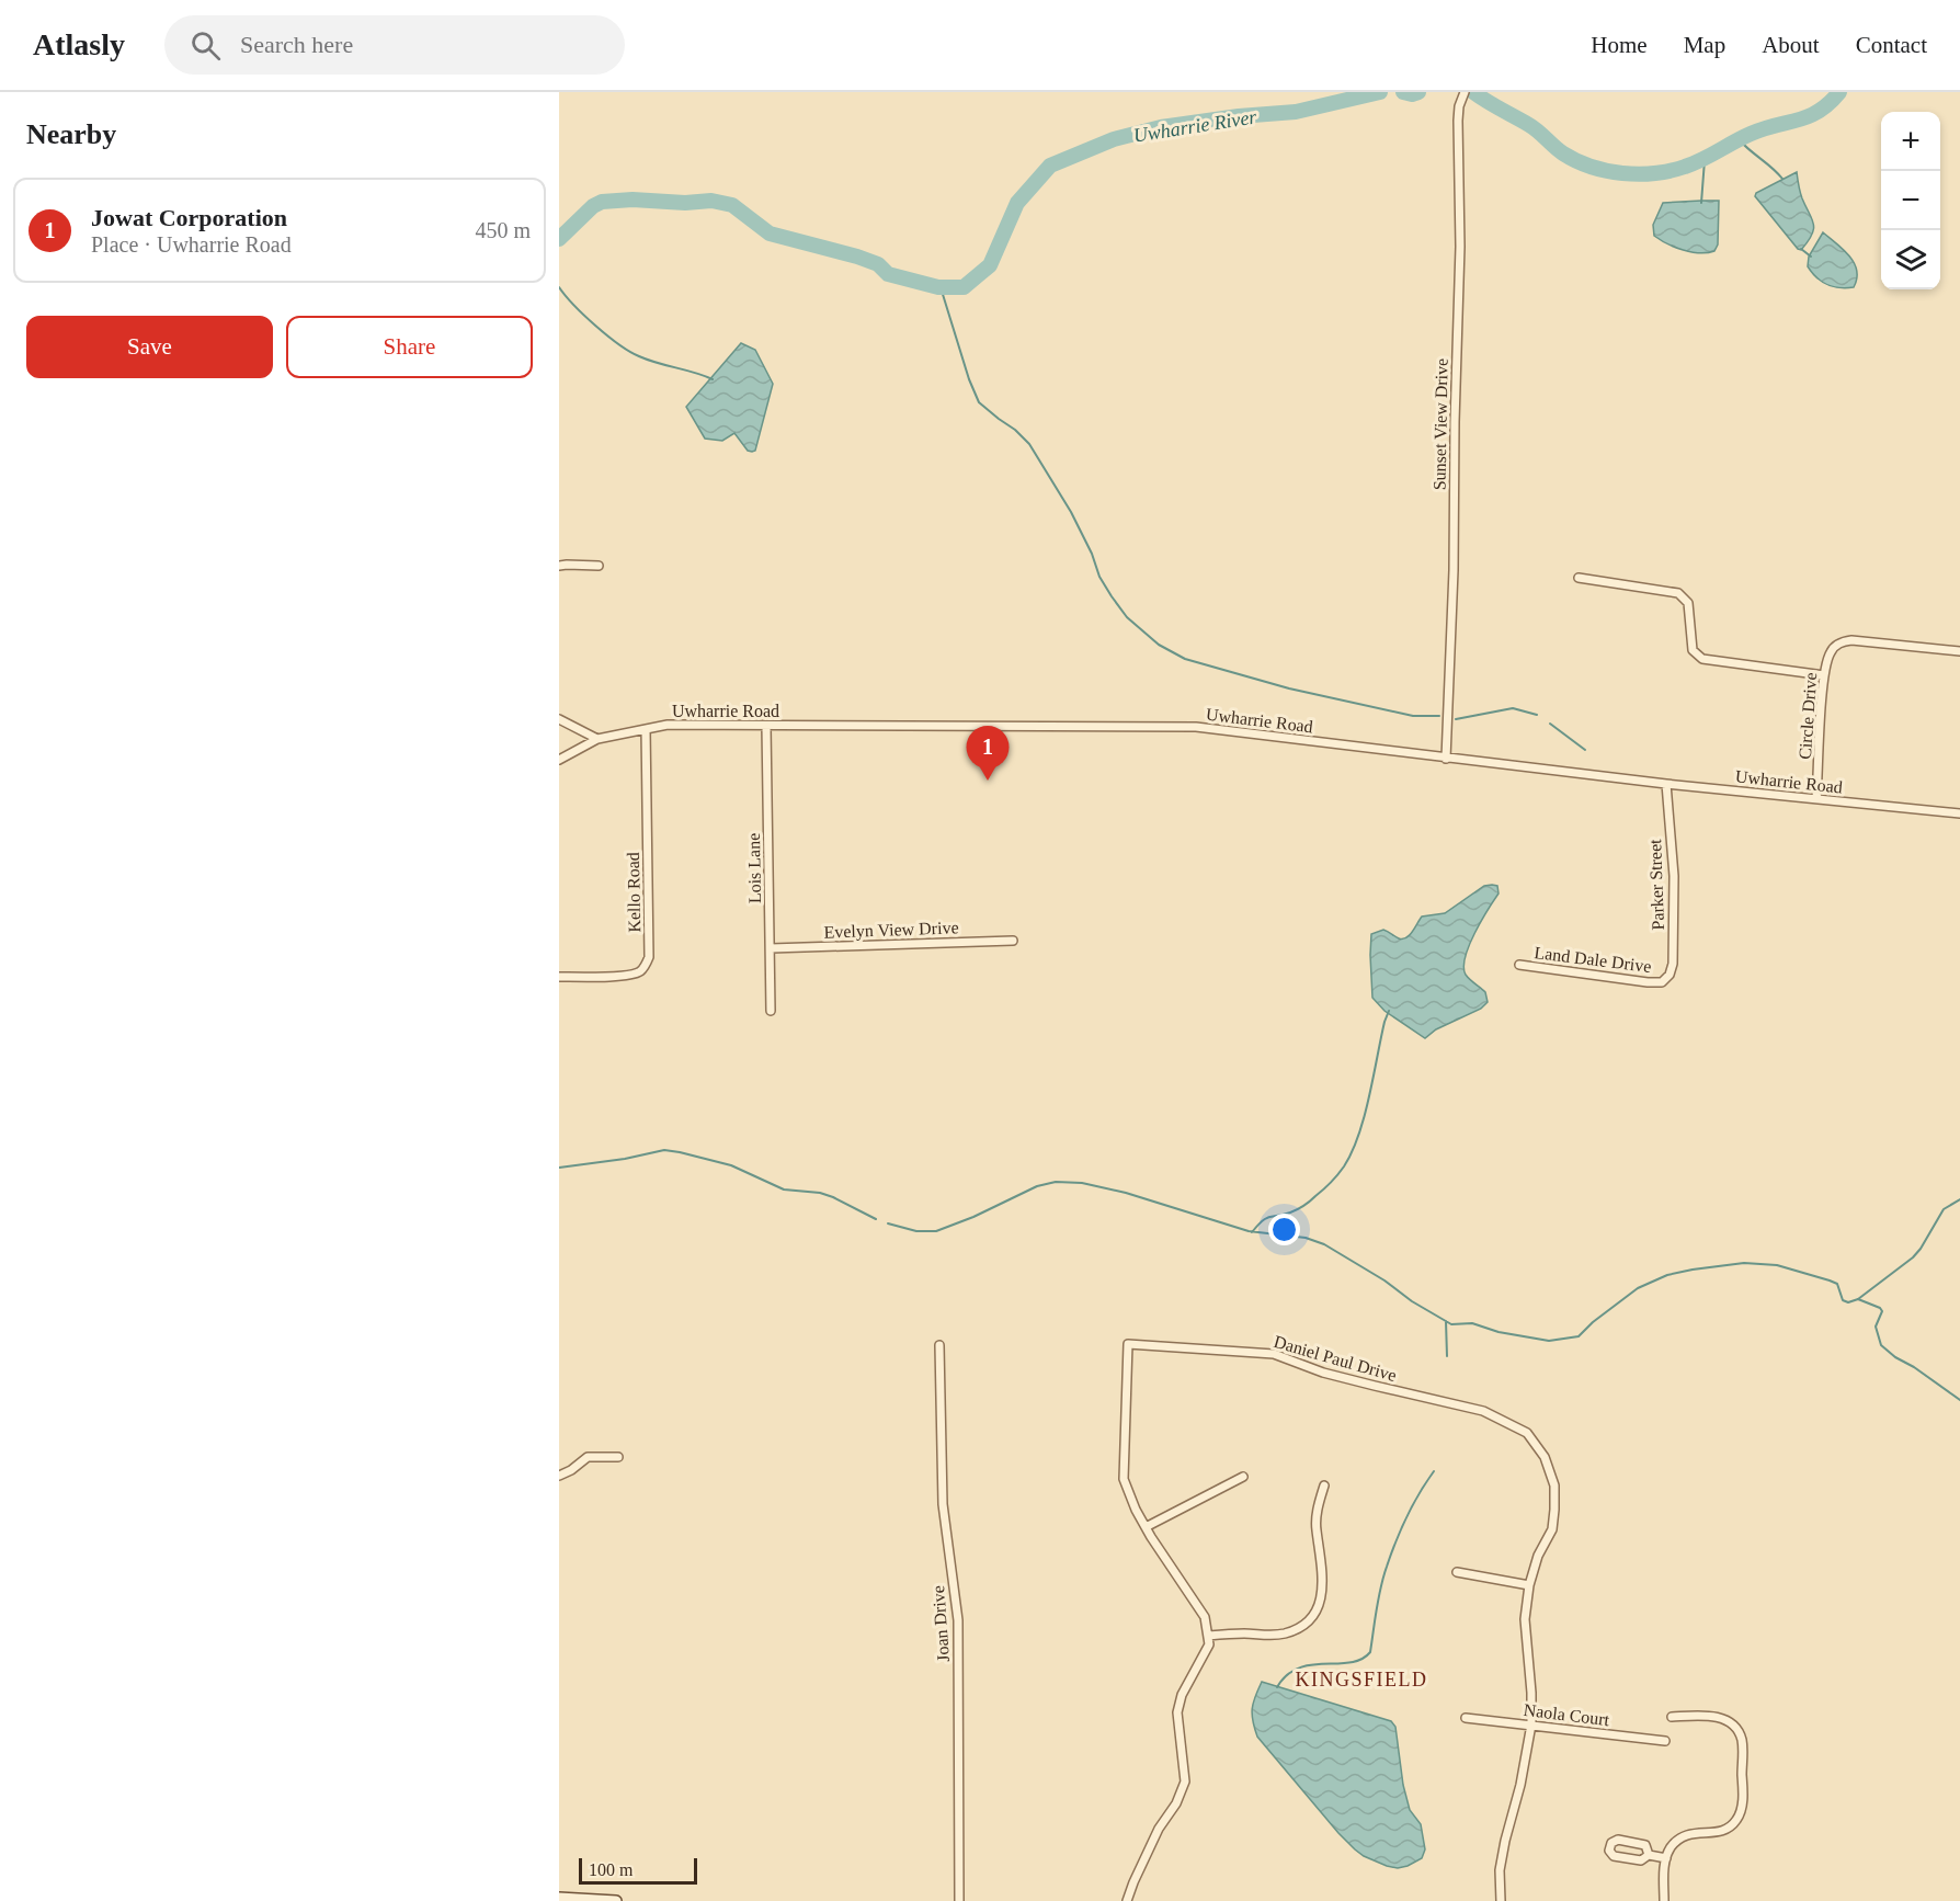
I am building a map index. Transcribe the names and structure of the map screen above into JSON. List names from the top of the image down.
{
  "streets": {
    "street": [
      "Sunset View Drive",
      "Uwharrie Road",
      "Circle Drive",
      "Lois Lane",
      "Parker Street",
      "Kello Road",
      "Evelyn View Drive",
      "Land Dale Drive",
      "Daniel Paul Drive",
      "Joan Drive",
      "Naola Court"
    ]
  },
  "crossings": [
    ["Sunset View Drive", "Uwharrie Road"],
    ["Uwharrie Road", "Circle Drive"],
    ["Uwharrie Road", "Lois Lane"],
    ["Uwharrie Road", "Parker Street"],
    ["Uwharrie Road", "Kello Road"],
    ["Lois Lane", "Evelyn View Drive"],
    ["Parker Street", "Land Dale Drive"],
    ["Daniel Paul Drive", "Naola Court"]
  ],
  "districts": ["KINGSFIELD"],
  "water": ["Uwharrie River"],
  "scale_bar": "100 m",
  "page": {
    "header": "Atlasly",
    "search": "Search here",
    "nav": [
      "Home",
      "Map",
      "About",
      "Contact"
    ],
    "heading": "Nearby",
    "map_buttons": ["+", "−"],
    "list": [
      {
        "mark": "1",
        "name": "Jowat Corporation",
        "note": "Place · Uwharrie Road",
        "value": "450 m"
      }
    ],
    "buttons": ["Save", "Share"],
    "pins": "1",
    "scale": "100 m"
  }
}
